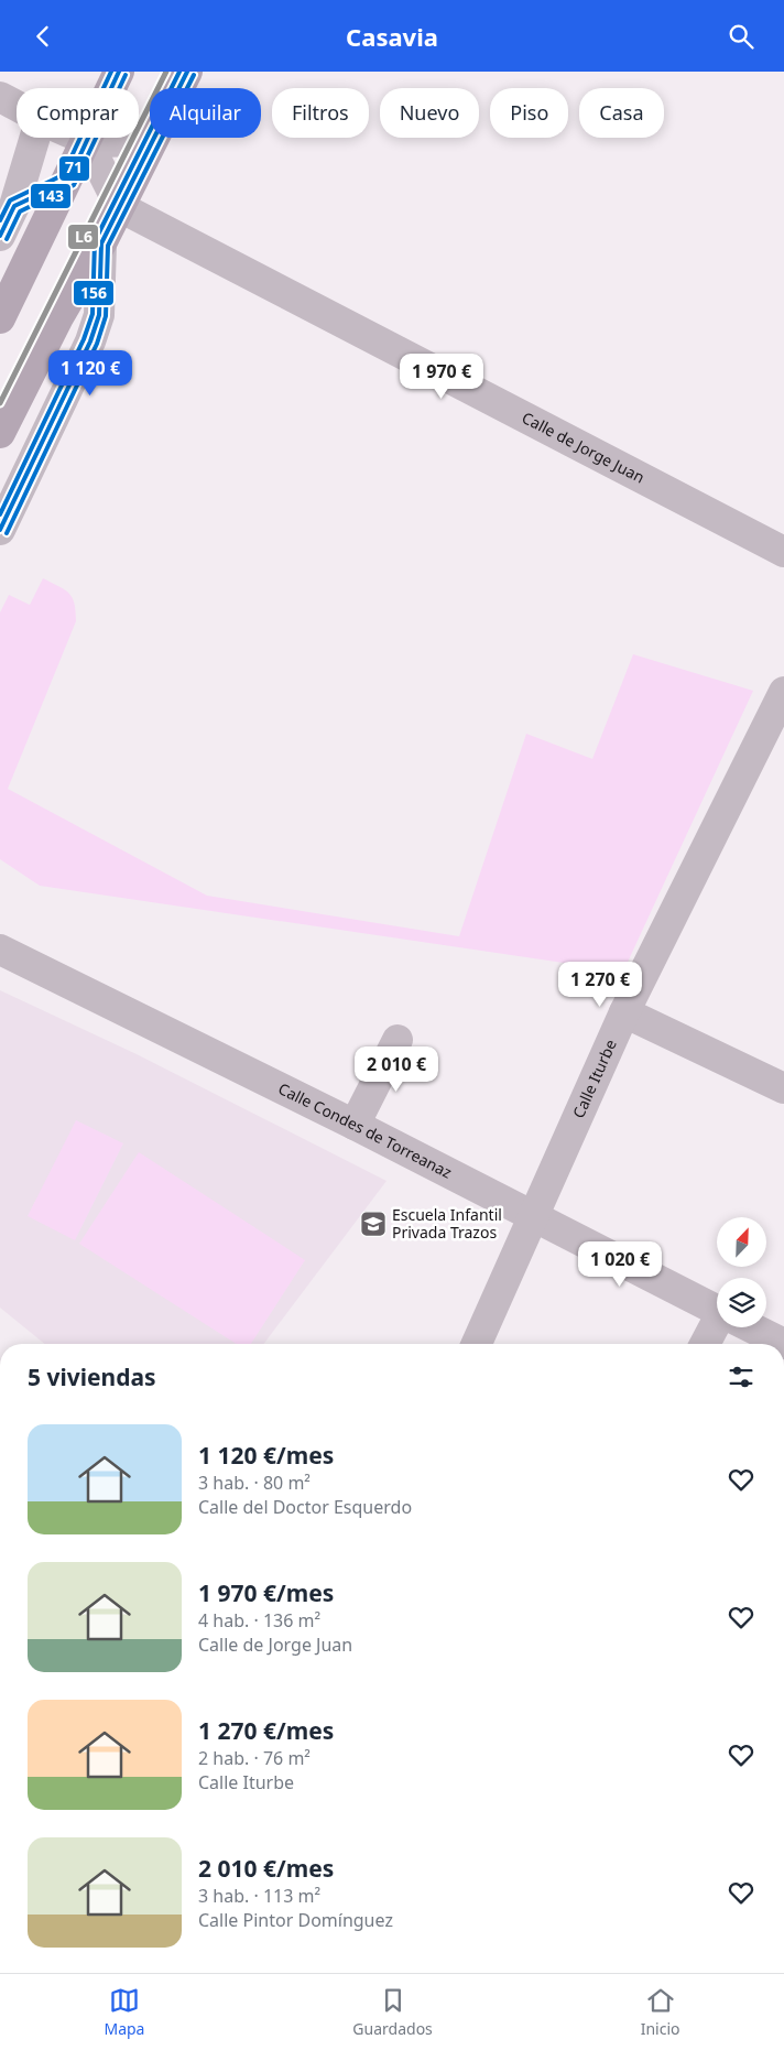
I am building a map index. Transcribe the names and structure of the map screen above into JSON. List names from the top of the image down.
{
  "streets": {
    "street": ["Calle de Jorge Juan", "Calle Iturbe", "Calle Condes de Torreanaz"]
  },
  "crossings": [
    ["Calle Iturbe", "Calle Condes de Torreanaz"]
  ],
  "places": {
    "school or university": ["Escuela Infantil Privada Trazos"]
  },
  "lines": [
    "transit line L6",
    "transit line 71",
    "transit line 156",
    "transit line 143"
  ],
  "north": "top right",
  "page": {
    "header": "Casavia",
    "chip": [
      "Comprar",
      "Alquilar",
      "Filtros",
      "Nuevo",
      "Piso",
      "Casa"
    ],
    "price": [
      "1 120 €",
      "1 970 €",
      "1 270 €",
      "2 010 €",
      "1 020 €"
    ],
    "heading": "5 viviendas",
    "list": [
      {
        "name": "1 120 €/mes",
        "note": "3 hab. · 80 m² · Calle del Doctor Esquerdo"
      },
      {
        "name": "1 970 €/mes",
        "note": "4 hab. · 136 m² · Calle de Jorge Juan"
      },
      {
        "name": "1 270 €/mes",
        "note": "2 hab. · 76 m² · Calle Iturbe"
      },
      {
        "name": "2 010 €/mes",
        "note": "3 hab. · 113 m² · Calle Pintor Domínguez"
      }
    ],
    "tabs": ["Mapa", "Guardados", "Inicio"]
  }
}
